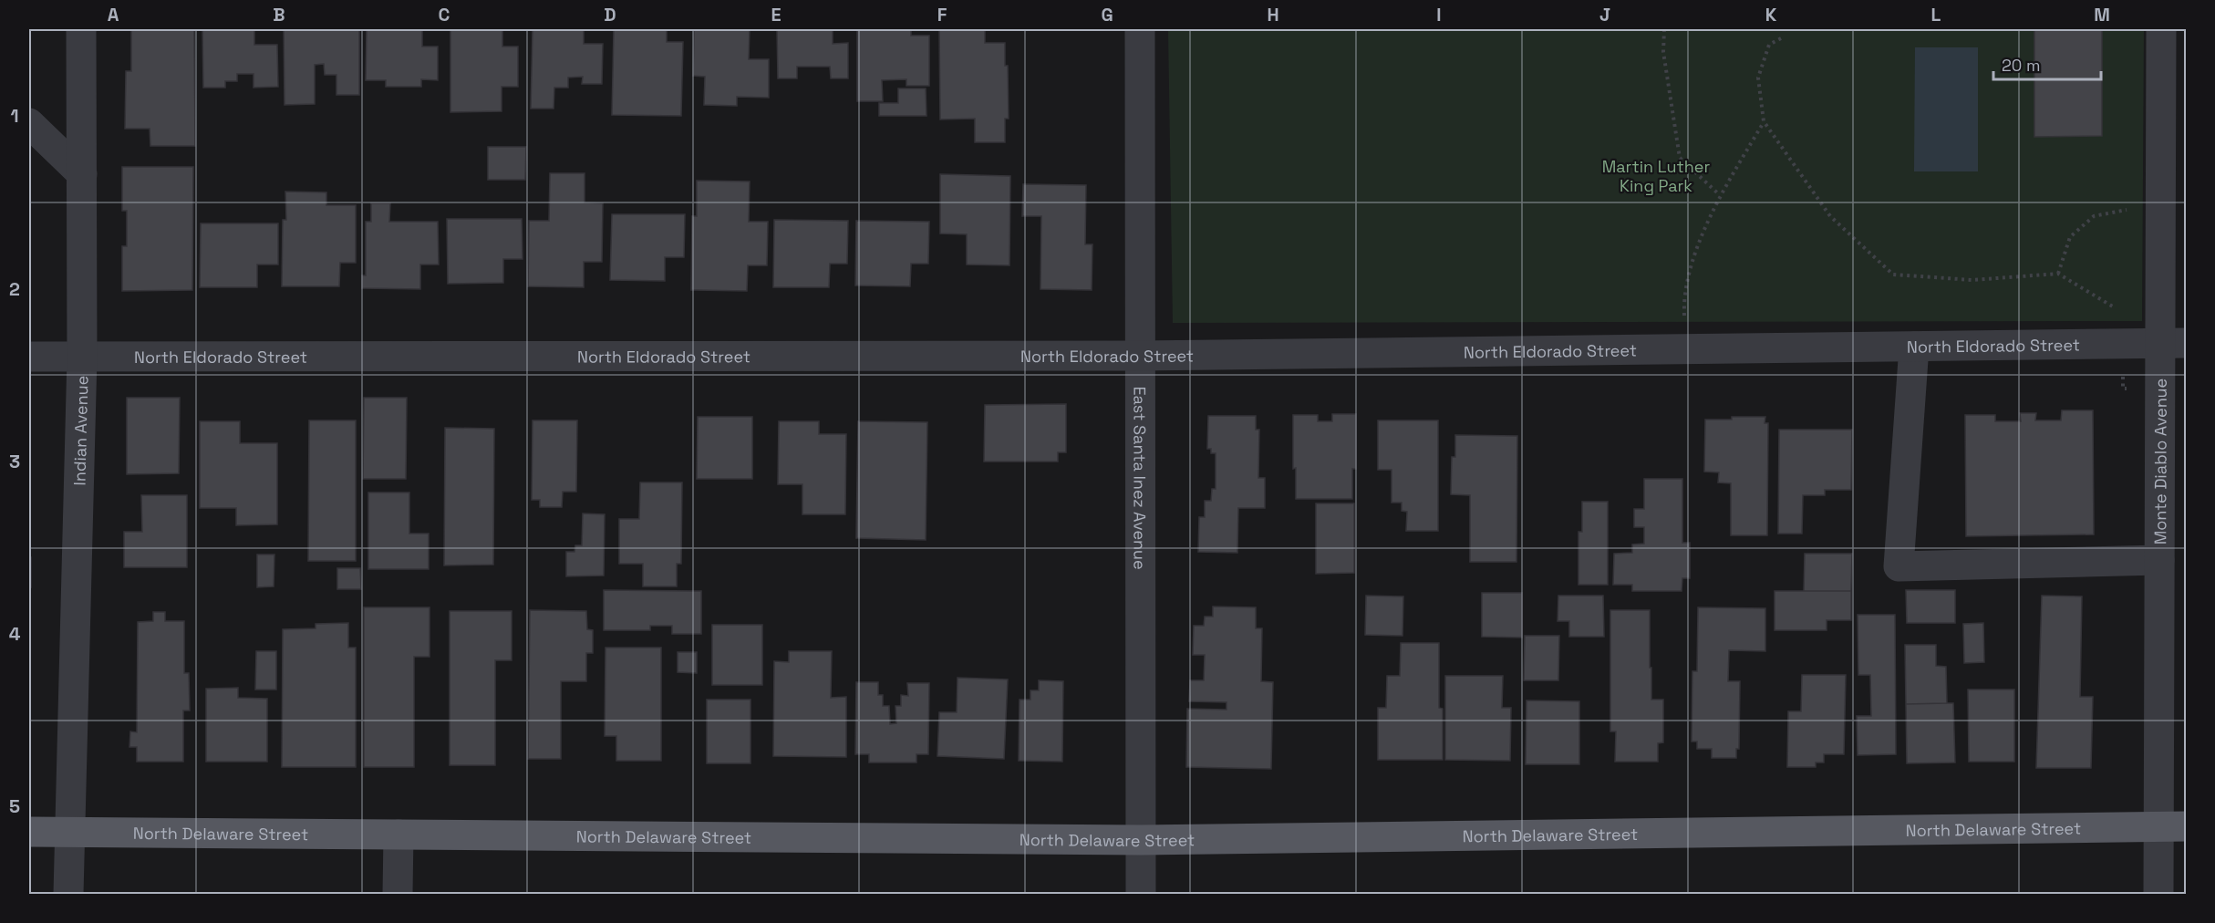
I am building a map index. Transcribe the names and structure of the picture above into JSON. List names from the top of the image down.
{
  "streets": {
    "main road": ["North Delaware Street"],
    "street": [
      "North Eldorado Street",
      "Indian Avenue",
      "Monte Diablo Avenue",
      "East Santa Inez Avenue"
    ]
  },
  "crossings": [
    ["North Eldorado Street", "Indian Avenue"],
    ["North Eldorado Street", "Monte Diablo Avenue"],
    ["North Eldorado Street", "East Santa Inez Avenue"],
    ["Indian Avenue", "North Delaware Street"],
    ["Monte Diablo Avenue", "North Delaware Street"],
    ["East Santa Inez Avenue", "North Delaware Street"]
  ],
  "parks": ["Martin Luther King Park"],
  "scale_bar": "20 m",
  "grid": {
    "columns": [
      "A",
      "B",
      "C",
      "D",
      "E",
      "F",
      "G",
      "H",
      "I",
      "J",
      "K",
      "L",
      "M"
    ],
    "rows": [
      "1",
      "2",
      "3",
      "4",
      "5"
    ]
  }
}
